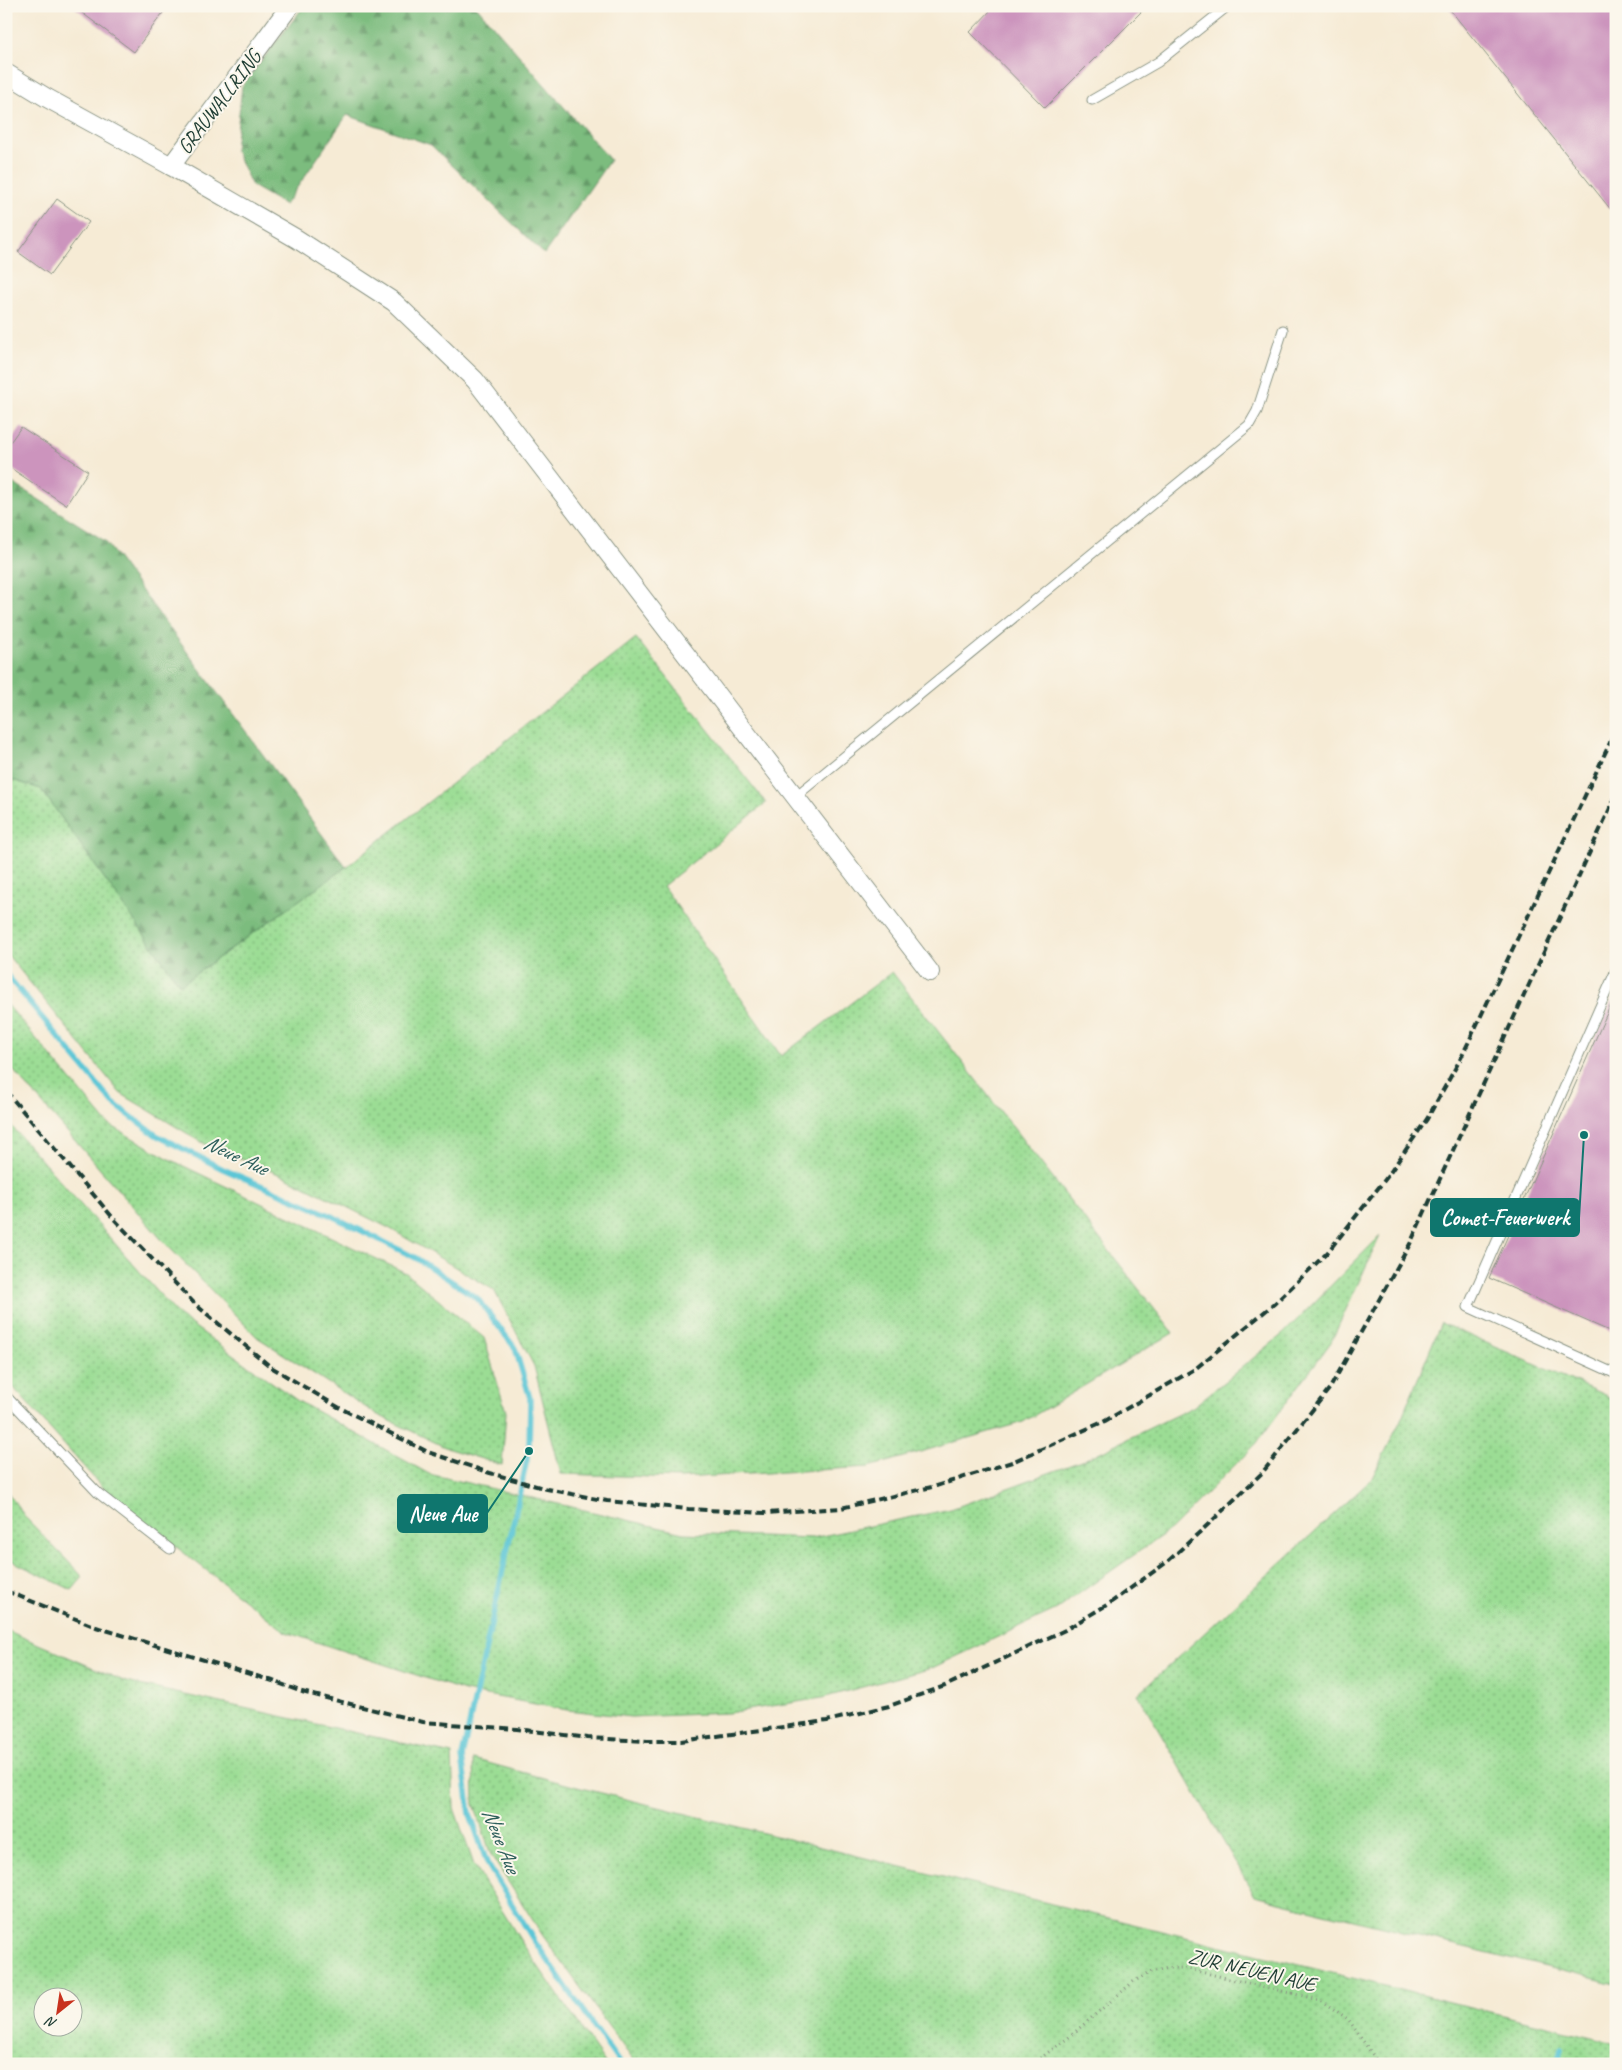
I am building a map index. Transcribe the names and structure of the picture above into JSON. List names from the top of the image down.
{
  "streets": {
    "street": ["GRAUWALLRING"],
    "path": ["ZUR NEUEN AUE"]
  },
  "water": ["Neue Aue"],
  "places": ["Comet-Feuerwerk", "Neue Aue"],
  "north": "bottom left"
}
